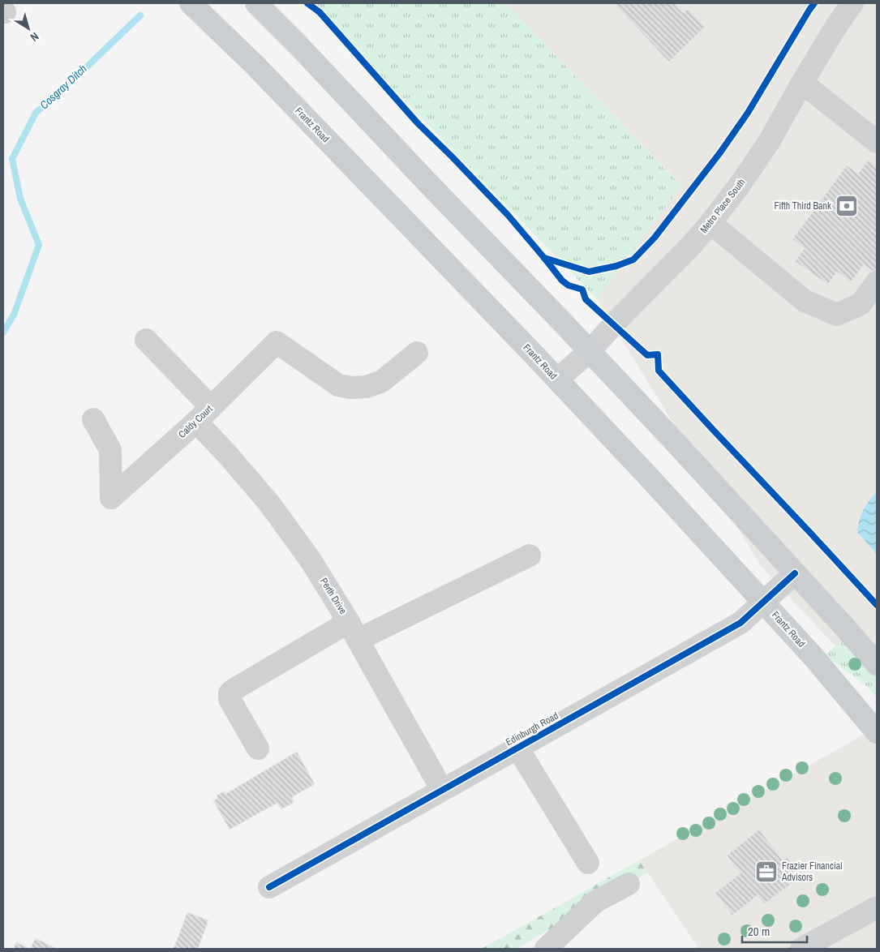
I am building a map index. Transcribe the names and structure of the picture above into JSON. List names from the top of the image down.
{
  "streets": {
    "main road": ["Frantz Road"],
    "street": [
      "Metro Place South",
      "Caldy Court",
      "Perth Drive",
      "Edinburgh Road"
    ]
  },
  "crossings": [
    ["Frantz Road", "Metro Place South"],
    ["Frantz Road", "Edinburgh Road"],
    ["Caldy Court", "Perth Drive"],
    ["Perth Drive", "Edinburgh Road"]
  ],
  "water": ["Cosgray Ditch"],
  "places": {
    "bank": ["Fifth Third Bank"],
    "office": ["Frazier Financial Advisors"]
  },
  "scale_bar": "20 m",
  "north": "bottom right"
}
